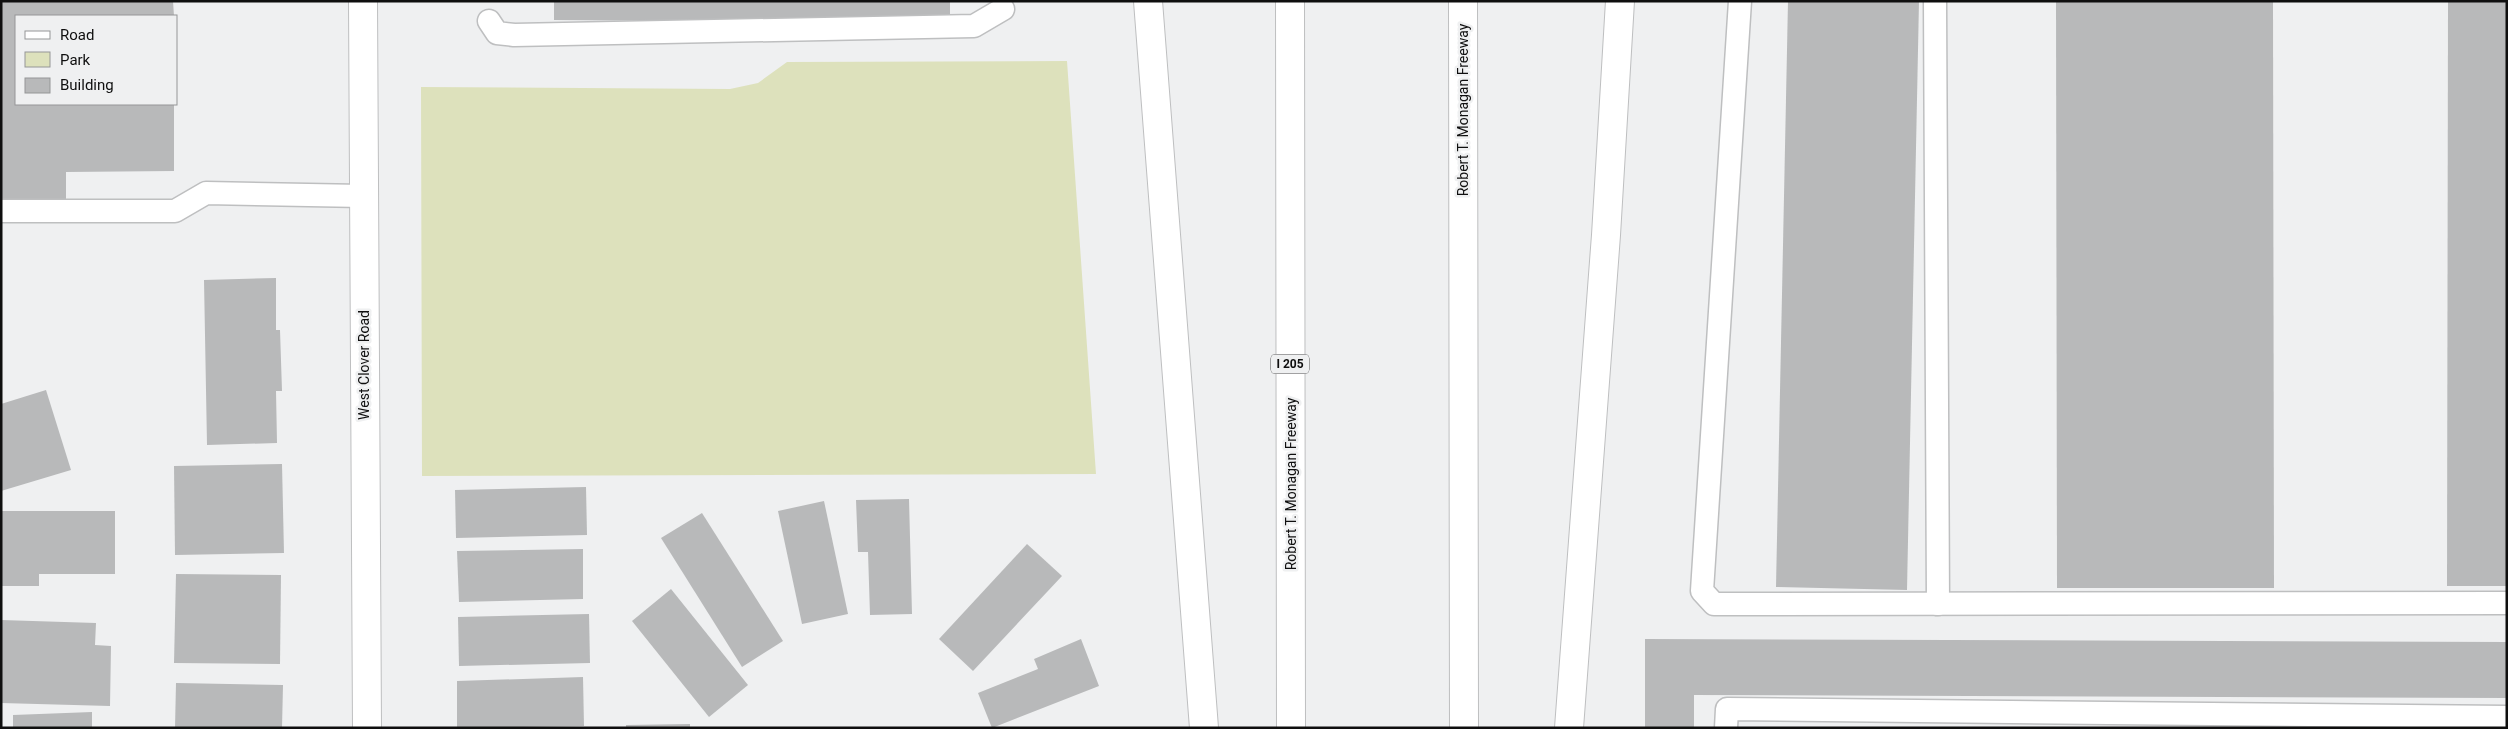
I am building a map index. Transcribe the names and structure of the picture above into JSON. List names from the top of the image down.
{
  "streets": {
    "main road": ["Robert T. Monagan Freeway", "I 205", "West Clover Road"]
  },
  "legend": ["Road", "Park", "Building"]
}
